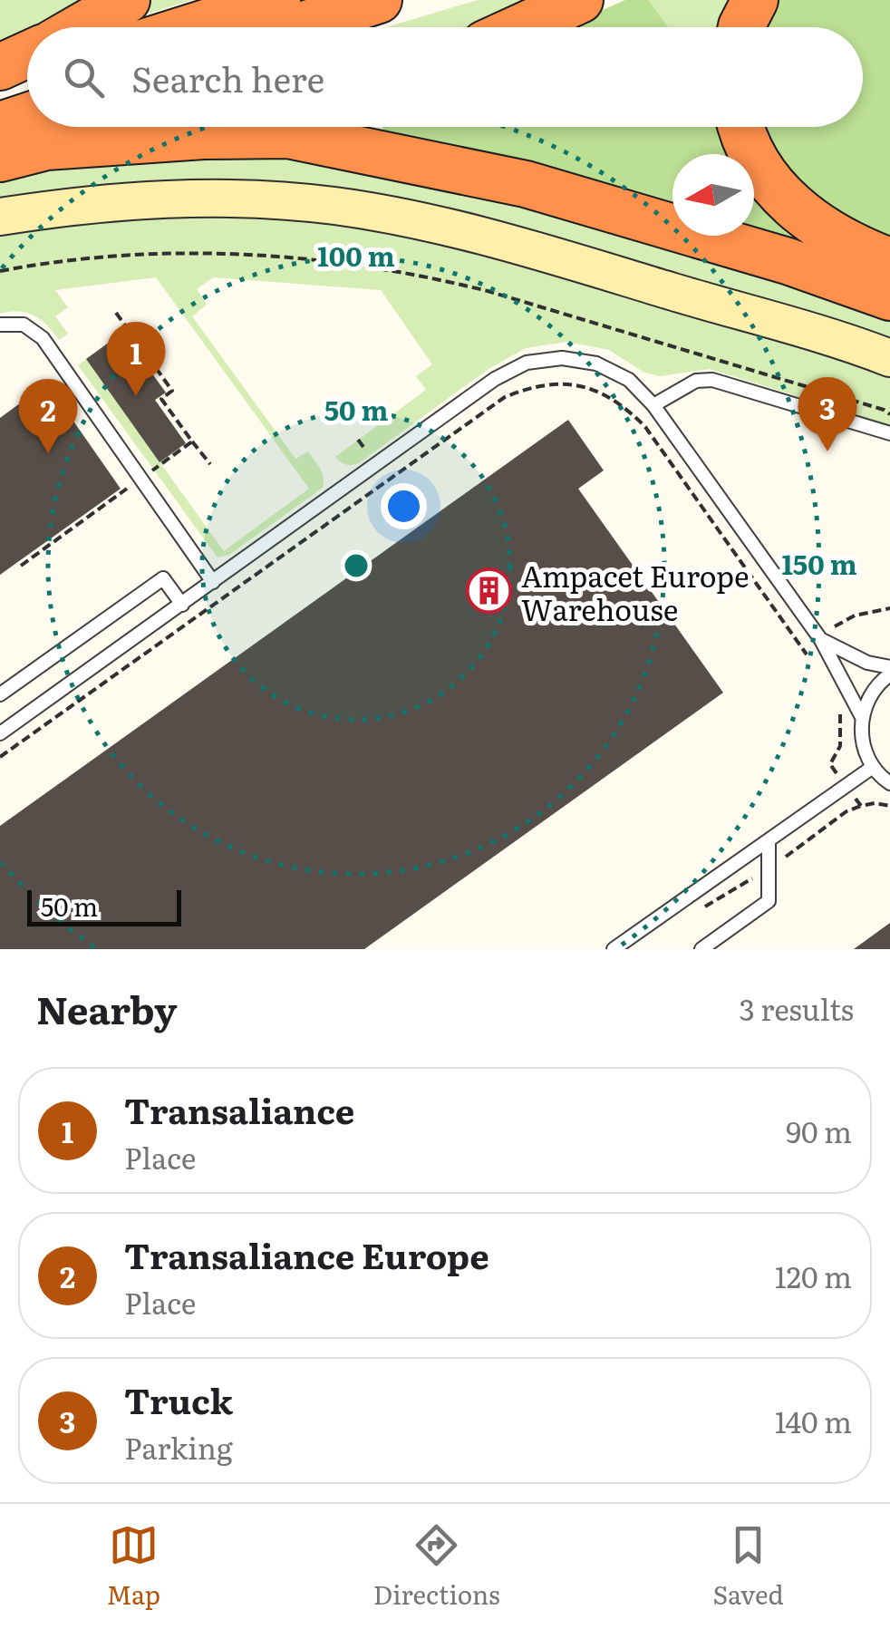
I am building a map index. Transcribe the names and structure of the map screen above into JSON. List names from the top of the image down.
{
  "places": {
    "building": ["Ampacet Europe Warehouse"]
  },
  "scale_bar": "50 m",
  "north": "left",
  "page": {
    "search": "Search here",
    "pins": ["1", "3", "2"],
    "scale": "50 m",
    "heading": ["Nearby", "3 results"],
    "list": [
      {
        "mark": "1",
        "name": "Transaliance",
        "note": "Place",
        "value": "90 m"
      },
      {
        "mark": "2",
        "name": "Transaliance Europe",
        "note": "Place",
        "value": "120 m"
      },
      {
        "mark": "3",
        "name": "Truck",
        "note": "Parking",
        "value": "140 m"
      }
    ],
    "nav": ["Map", "Directions", "Saved"]
  },
  "rings": ["100 m", "50 m", "150 m"]
}
